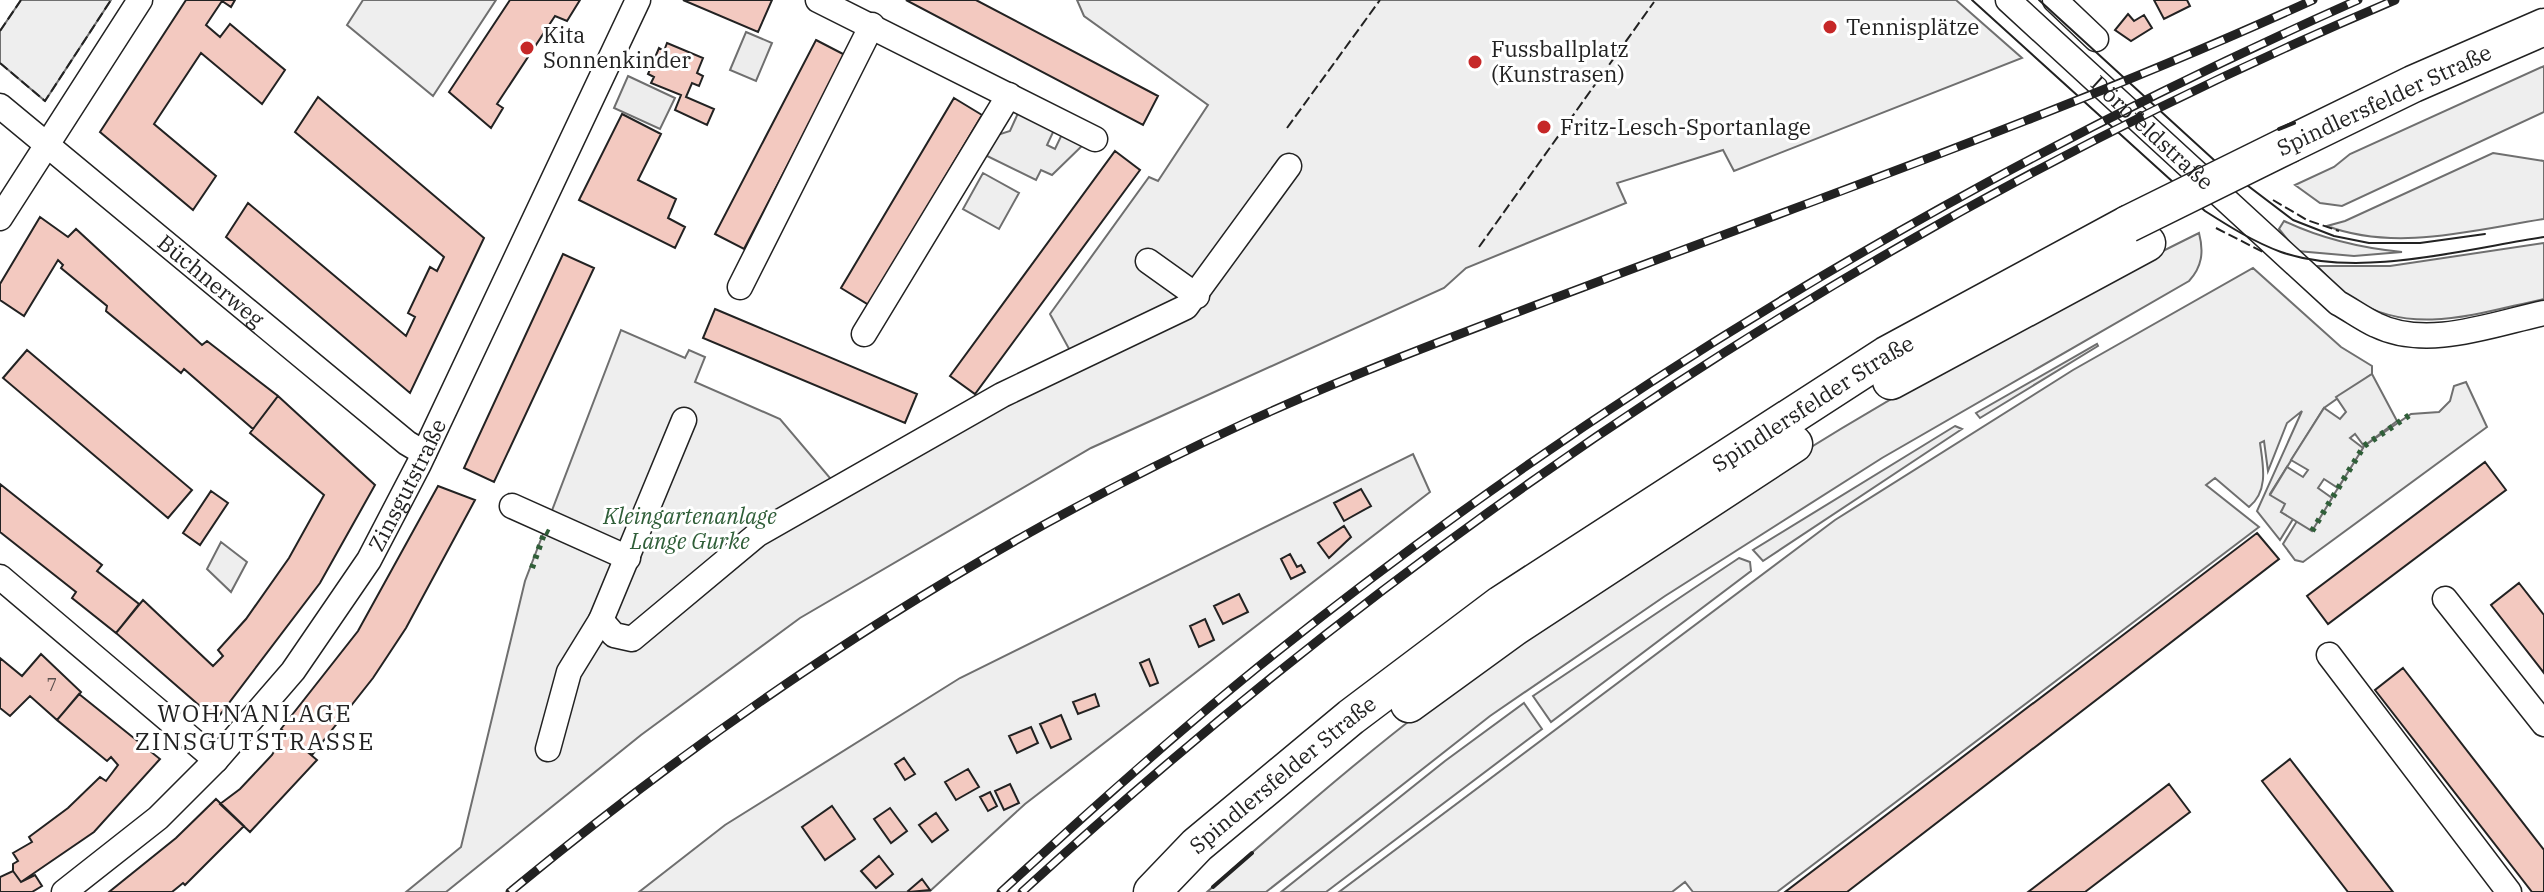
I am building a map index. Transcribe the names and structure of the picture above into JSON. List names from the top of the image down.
{
  "streets": {
    "highway": ["Spindlersfelder Straße"],
    "street": ["Dörpfeldstraße", "Büchnerweg", "Zinsgutstraße"]
  },
  "crossings": [
    ["Büchnerweg", "Zinsgutstraße"]
  ],
  "districts": ["WOHNANLAGE ZINSGUTSTRASSE"],
  "parks": ["Kleingartenanlage Lange Gurke"],
  "places": [
    "Tennisplätze",
    "Kita Sonnenkinder",
    "Fussballplatz (Kunstrasen)",
    "Fritz-Lesch-Sportanlage"
  ],
  "house_numbers": ["7"]
}
